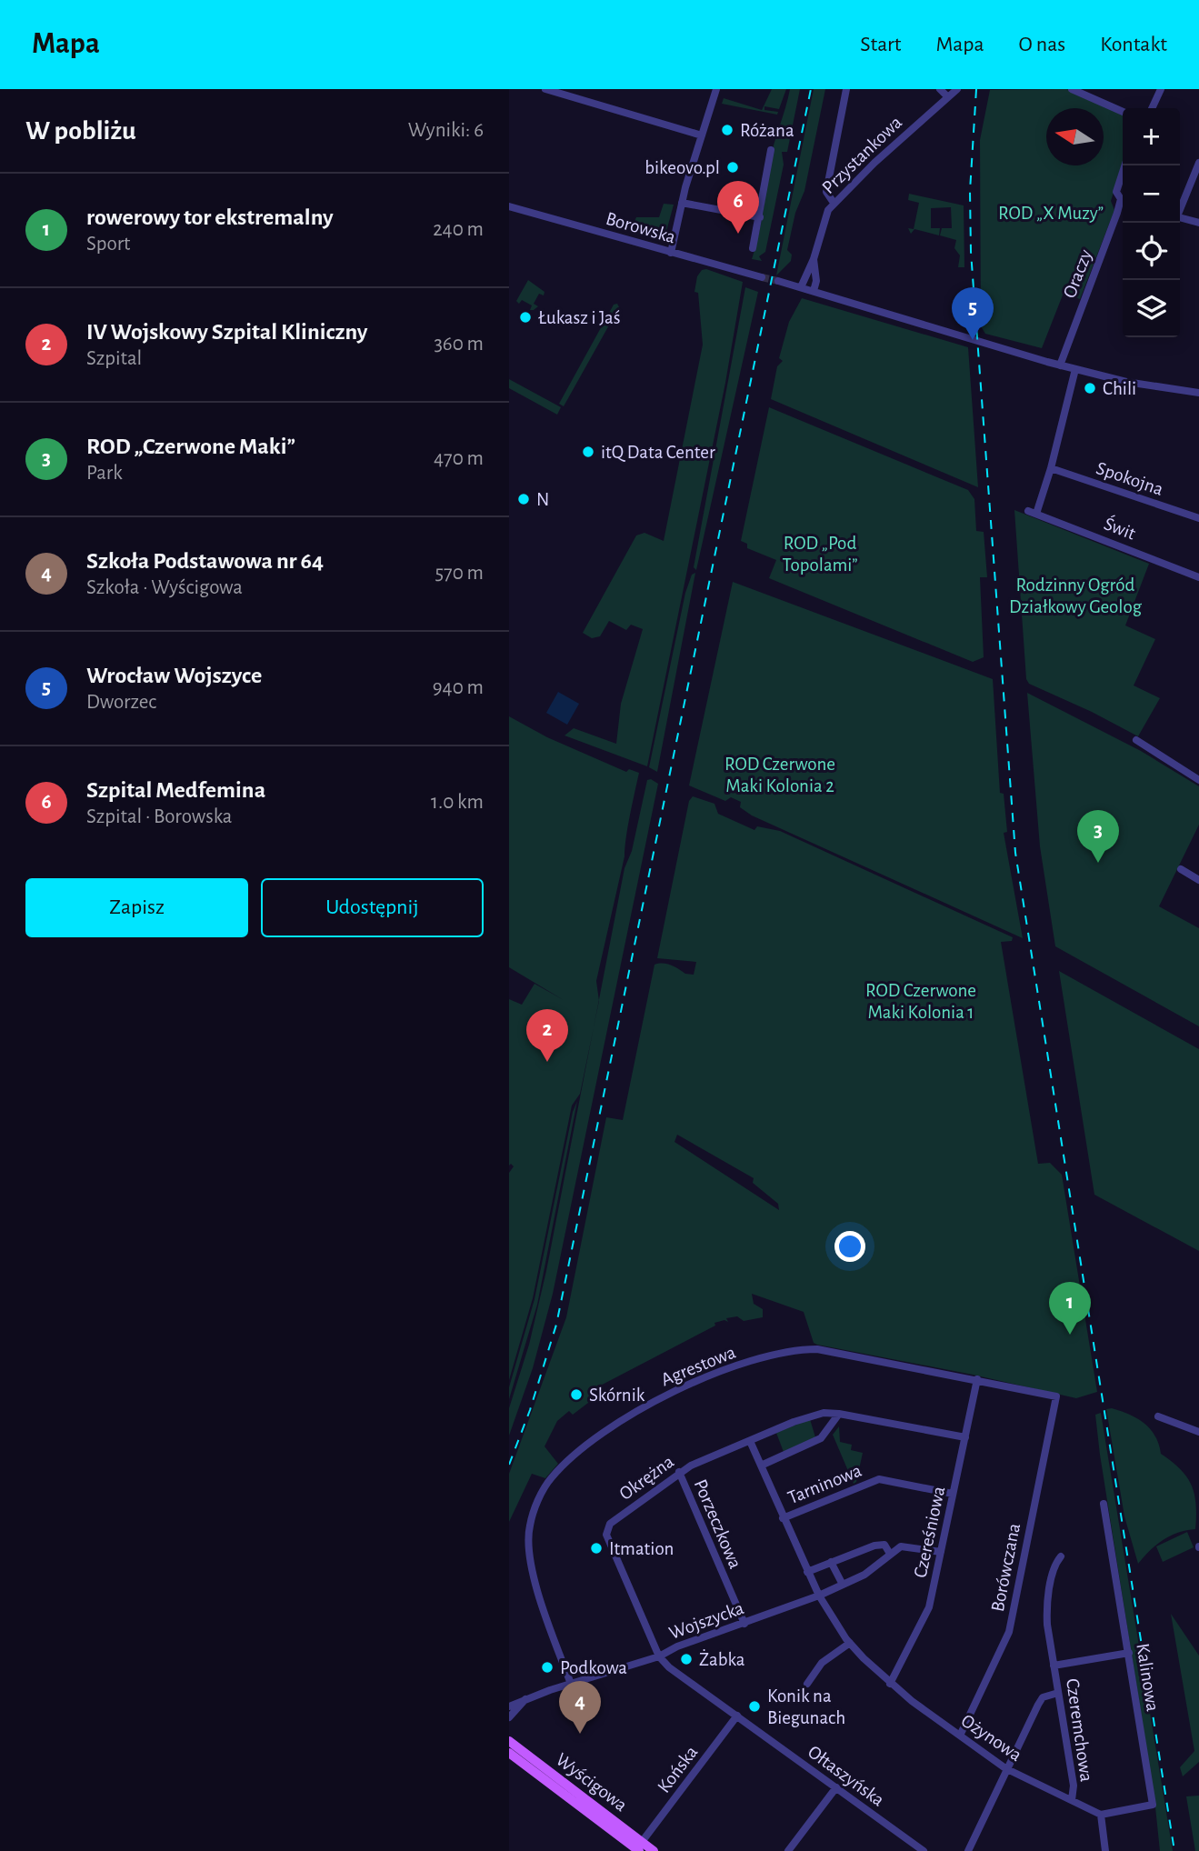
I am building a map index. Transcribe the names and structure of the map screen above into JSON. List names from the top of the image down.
{
  "streets": {
    "main road": ["Wyścigowa"],
    "street": [
      "Przystankowa",
      "Borowska",
      "Oraczy",
      "Spokojna",
      "Świt",
      "Agrestowa",
      "Okrężna",
      "Tarninowa",
      "Porzeczkowa",
      "Czereśniowa",
      "Borówczana",
      "Wojszycka",
      "Kalinowa",
      "Czeremchowa",
      "Ożynowa",
      "Końska",
      "Ołtaszyńska"
    ]
  },
  "crossings": [
    ["Spokojna", "Świt"],
    ["Agrestowa", "Czereśniowa"],
    ["Agrestowa", "Borówczana"],
    ["Agrestowa", "Wojszycka"],
    ["Okrężna", "Porzeczkowa"],
    ["Okrężna", "Czereśniowa"],
    ["Okrężna", "Wojszycka"],
    ["Okrężna", "Ożynowa"],
    ["Okrężna", "Ołtaszyńska"],
    ["Tarninowa", "Czereśniowa"],
    ["Tarninowa", "Ożynowa"],
    ["Porzeczkowa", "Wojszycka"],
    ["Czereśniowa", "Wojszycka"],
    ["Czereśniowa", "Ożynowa"],
    ["Borówczana", "Ożynowa"],
    ["Wojszycka", "Ożynowa"],
    ["Wojszycka", "Ołtaszyńska"],
    ["Kalinowa", "Czeremchowa"],
    ["Kalinowa", "Ożynowa"],
    ["Czeremchowa", "Ożynowa"],
    ["Końska", "Ołtaszyńska"],
    ["Końska", "Wyścigowa"]
  ],
  "parks": [
    "ROD „X Muzy”",
    "ROD „Pod Topolami”",
    "Rodzinny Ogród Działkowy Geolog",
    "ROD Czerwone Maki Kolonia 2",
    "ROD Czerwone Maki Kolonia 1"
  ],
  "places": [
    "Różana",
    "bikeovo.pl",
    "Łukasz i Jaś",
    "Chili",
    "itQ Data Center",
    "N",
    "Skórnik",
    "Itmation",
    "Żabka",
    "Podkowa",
    "Konik na Biegunach"
  ],
  "north": "left",
  "page": {
    "header": "Mapa",
    "nav": [
      "Start",
      "Mapa",
      "O nas",
      "Kontakt"
    ],
    "heading": ["W pobliżu", "Wyniki: 6"],
    "map_buttons": ["+", "−"],
    "list": [
      {
        "mark": "1",
        "name": "rowerowy tor ekstremalny",
        "note": "Sport",
        "value": "240 m"
      },
      {
        "mark": "2",
        "name": "IV Wojskowy Szpital Kliniczny",
        "note": "Szpital",
        "value": "360 m"
      },
      {
        "mark": "3",
        "name": "ROD „Czerwone Maki”",
        "note": "Park",
        "value": "470 m"
      },
      {
        "mark": "4",
        "name": "Szkoła Podstawowa nr 64",
        "note": "Szkoła · Wyścigowa",
        "value": "570 m"
      },
      {
        "mark": "5",
        "name": "Wrocław Wojszyce",
        "note": "Dworzec",
        "value": "940 m"
      },
      {
        "mark": "6",
        "name": "Szpital Medfemina",
        "note": "Szpital · Borowska",
        "value": "1.0 km"
      }
    ],
    "pins": [
      "6",
      "5",
      "3",
      "2",
      "1",
      "4"
    ],
    "buttons": ["Zapisz", "Udostępnij"]
  }
}
